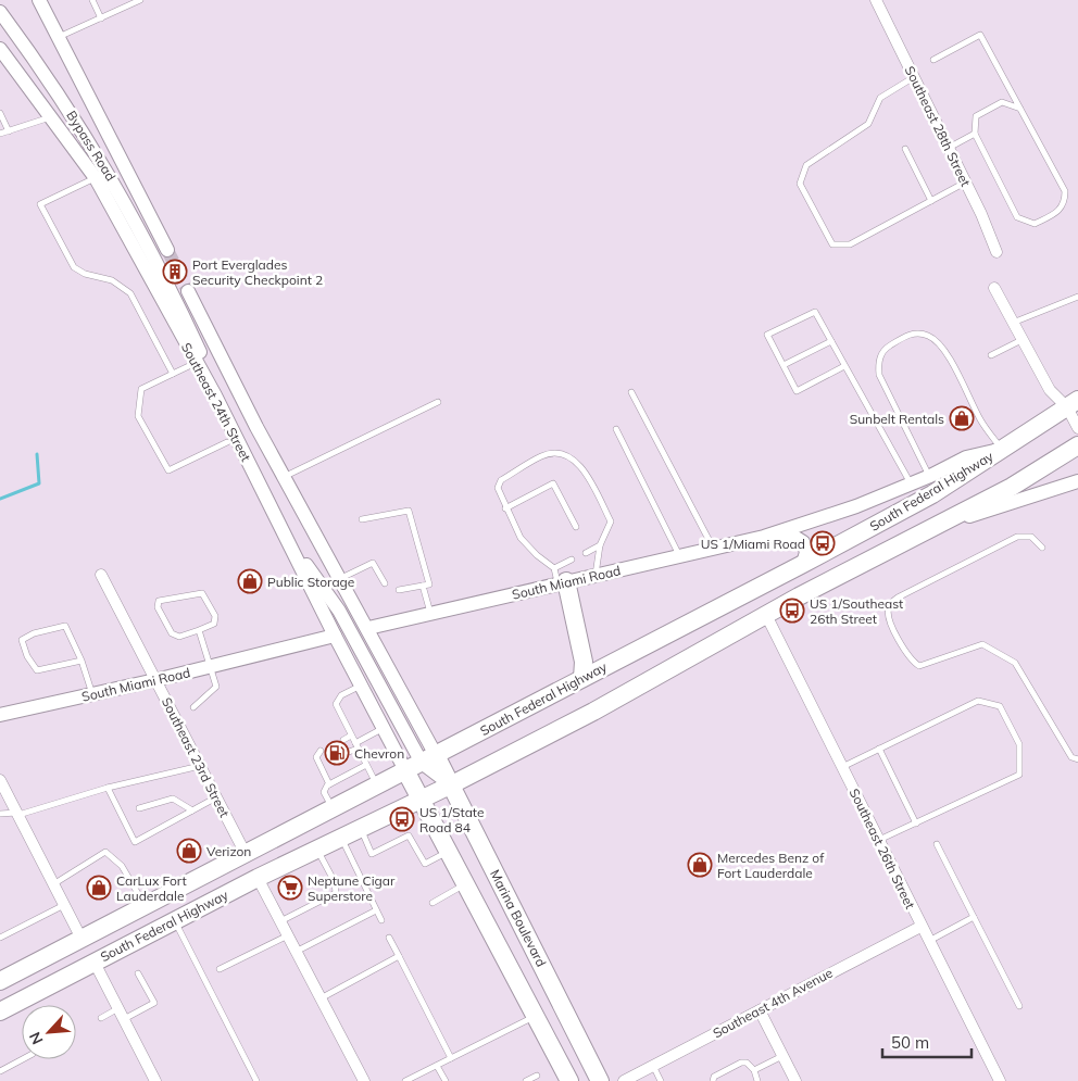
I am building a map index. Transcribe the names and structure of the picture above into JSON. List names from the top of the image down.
{
  "streets": {
    "main road": ["South Federal Highway", "Marina Boulevard"],
    "street": [
      "Southeast 28th Street",
      "Bypass Road",
      "Southeast 24th Street",
      "South Miami Road",
      "Southeast 23rd Street",
      "Southeast 26th Street",
      "Southeast 4th Avenue"
    ]
  },
  "crossings": [
    ["Bypass Road", "Southeast 24th Street"],
    ["Southeast 24th Street", "South Federal Highway"],
    ["Southeast 24th Street", "South Miami Road"],
    ["Southeast 24th Street", "Marina Boulevard"],
    ["South Federal Highway", "South Miami Road"],
    ["South Federal Highway", "Southeast 23rd Street"],
    ["South Federal Highway", "Southeast 26th Street"],
    ["South Federal Highway", "Marina Boulevard"],
    ["South Miami Road", "Southeast 23rd Street"],
    ["Southeast 26th Street", "Southeast 4th Avenue"]
  ],
  "places": {
    "building": ["Port Everglades Security Checkpoint 2"],
    "shop": [
      "Sunbelt Rentals",
      "Public Storage",
      "Verizon",
      "Mercedes Benz of Fort Lauderdale",
      "CarLux Fort Lauderdale"
    ],
    "bus stop": ["US 1/Miami Road", "US 1/Southeast 26th Street", "US 1/State Road 84"],
    "fuel station": ["Chevron"],
    "supermarket": ["Neptune Cigar Superstore"]
  },
  "scale_bar": "50 m",
  "north": "bottom left"
}
